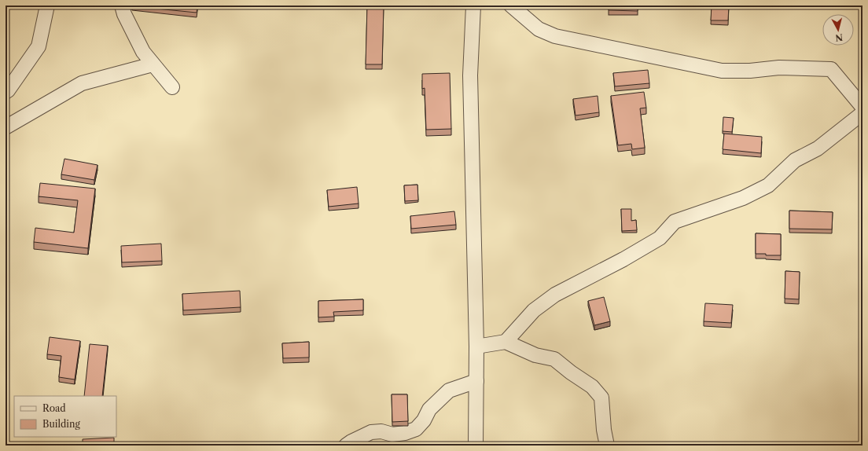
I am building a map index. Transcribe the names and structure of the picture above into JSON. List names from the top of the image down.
{
  "legend": ["Road", "Building"],
  "north": "bottom"
}
